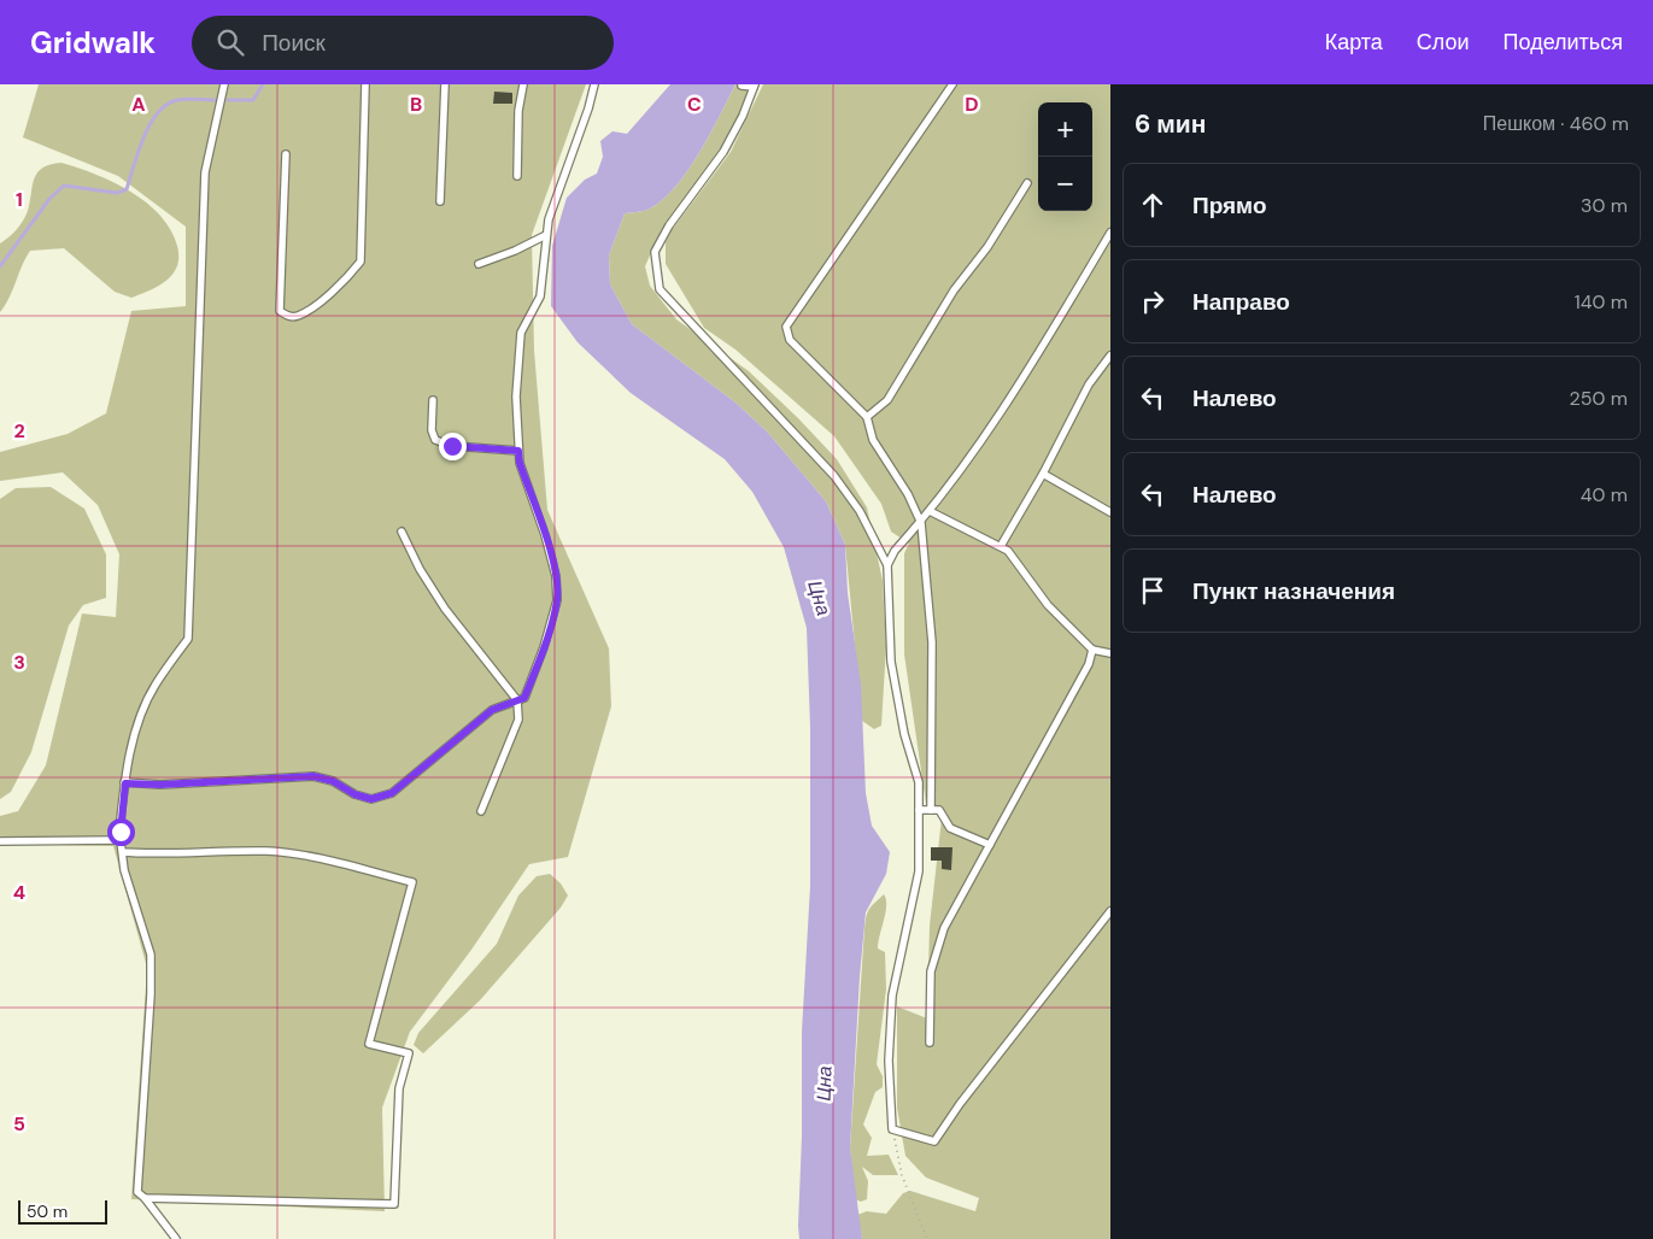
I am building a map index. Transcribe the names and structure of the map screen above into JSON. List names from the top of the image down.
{
  "water": ["Цна"],
  "scale_bar": "50 m",
  "page": {
    "header": "Gridwalk",
    "search": "Поиск",
    "nav": ["Карта", "Слои", "Поделиться"],
    "heading": ["6 мин", "Пешком · 460 m"],
    "map_buttons": ["+", "−"],
    "list": [
      ["Прямо", "30 m"],
      ["Направо", "140 m"],
      ["Налево", "250 m"],
      ["Налево", "40 m"],
      "Пункт назначения"
    ],
    "scale": "50 m"
  },
  "grid": {
    "columns": [
      "A",
      "B",
      "C",
      "D"
    ],
    "rows": [
      "1",
      "2",
      "3",
      "4",
      "5"
    ]
  }
}
